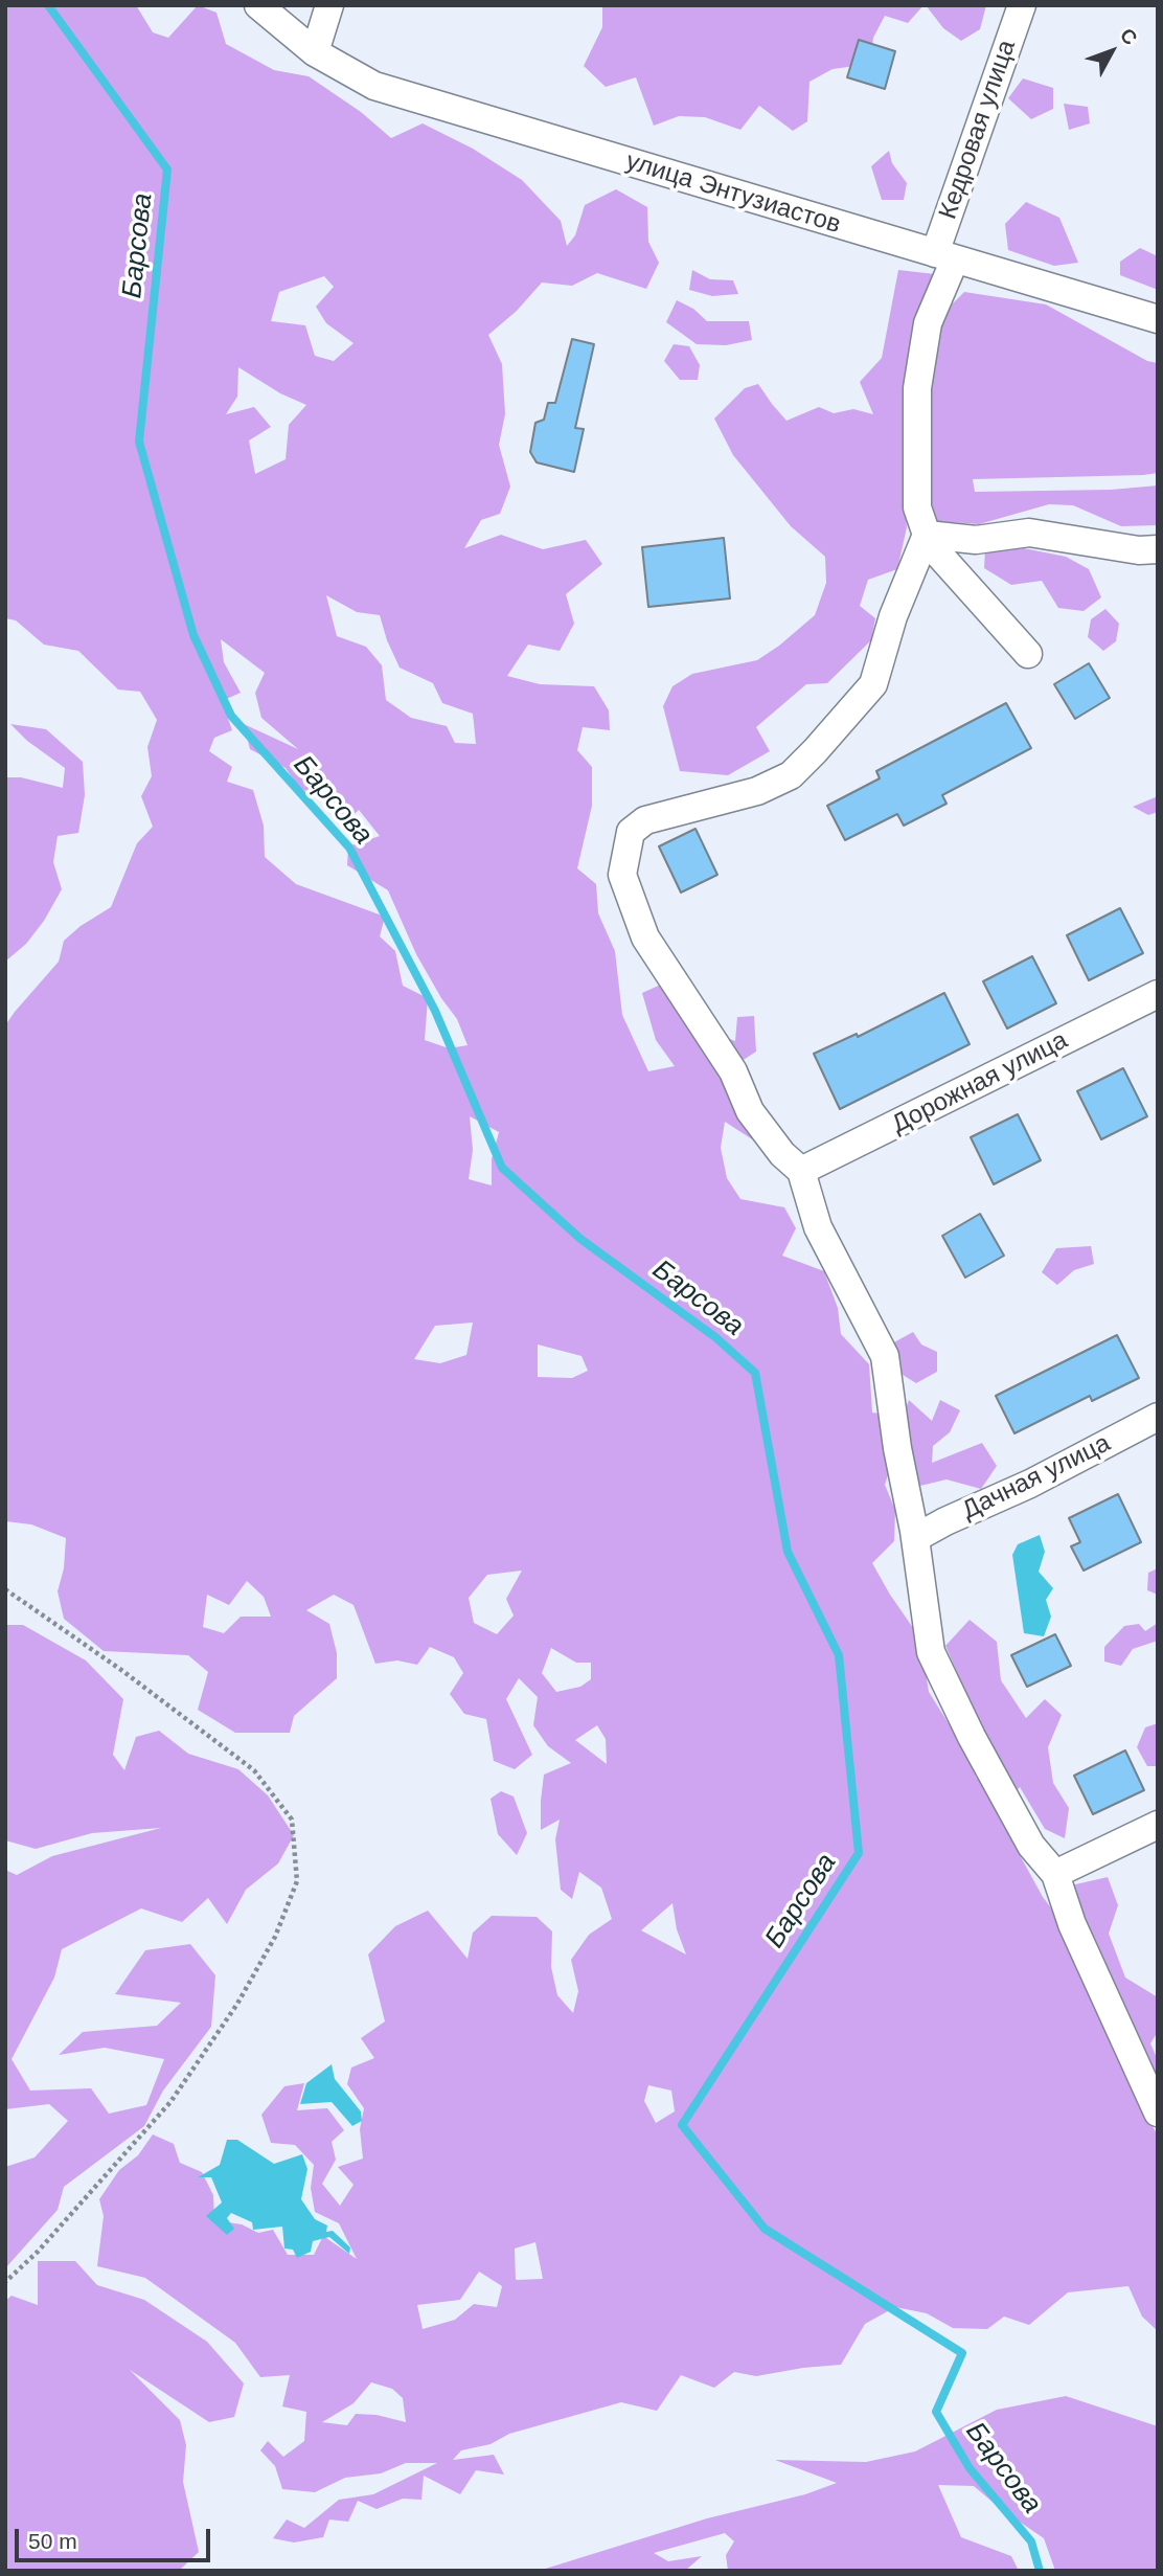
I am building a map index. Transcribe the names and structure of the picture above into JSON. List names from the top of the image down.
{
  "streets": {
    "street": [
      "Кедровая улица",
      "улица Энтузиастов",
      "Дорожная улица",
      "Дачная улица"
    ]
  },
  "crossings": [
    ["Кедровая улица", "улица Энтузиастов"]
  ],
  "water": ["Барсова"],
  "scale_bar": "50 m",
  "north": "top right"
}
